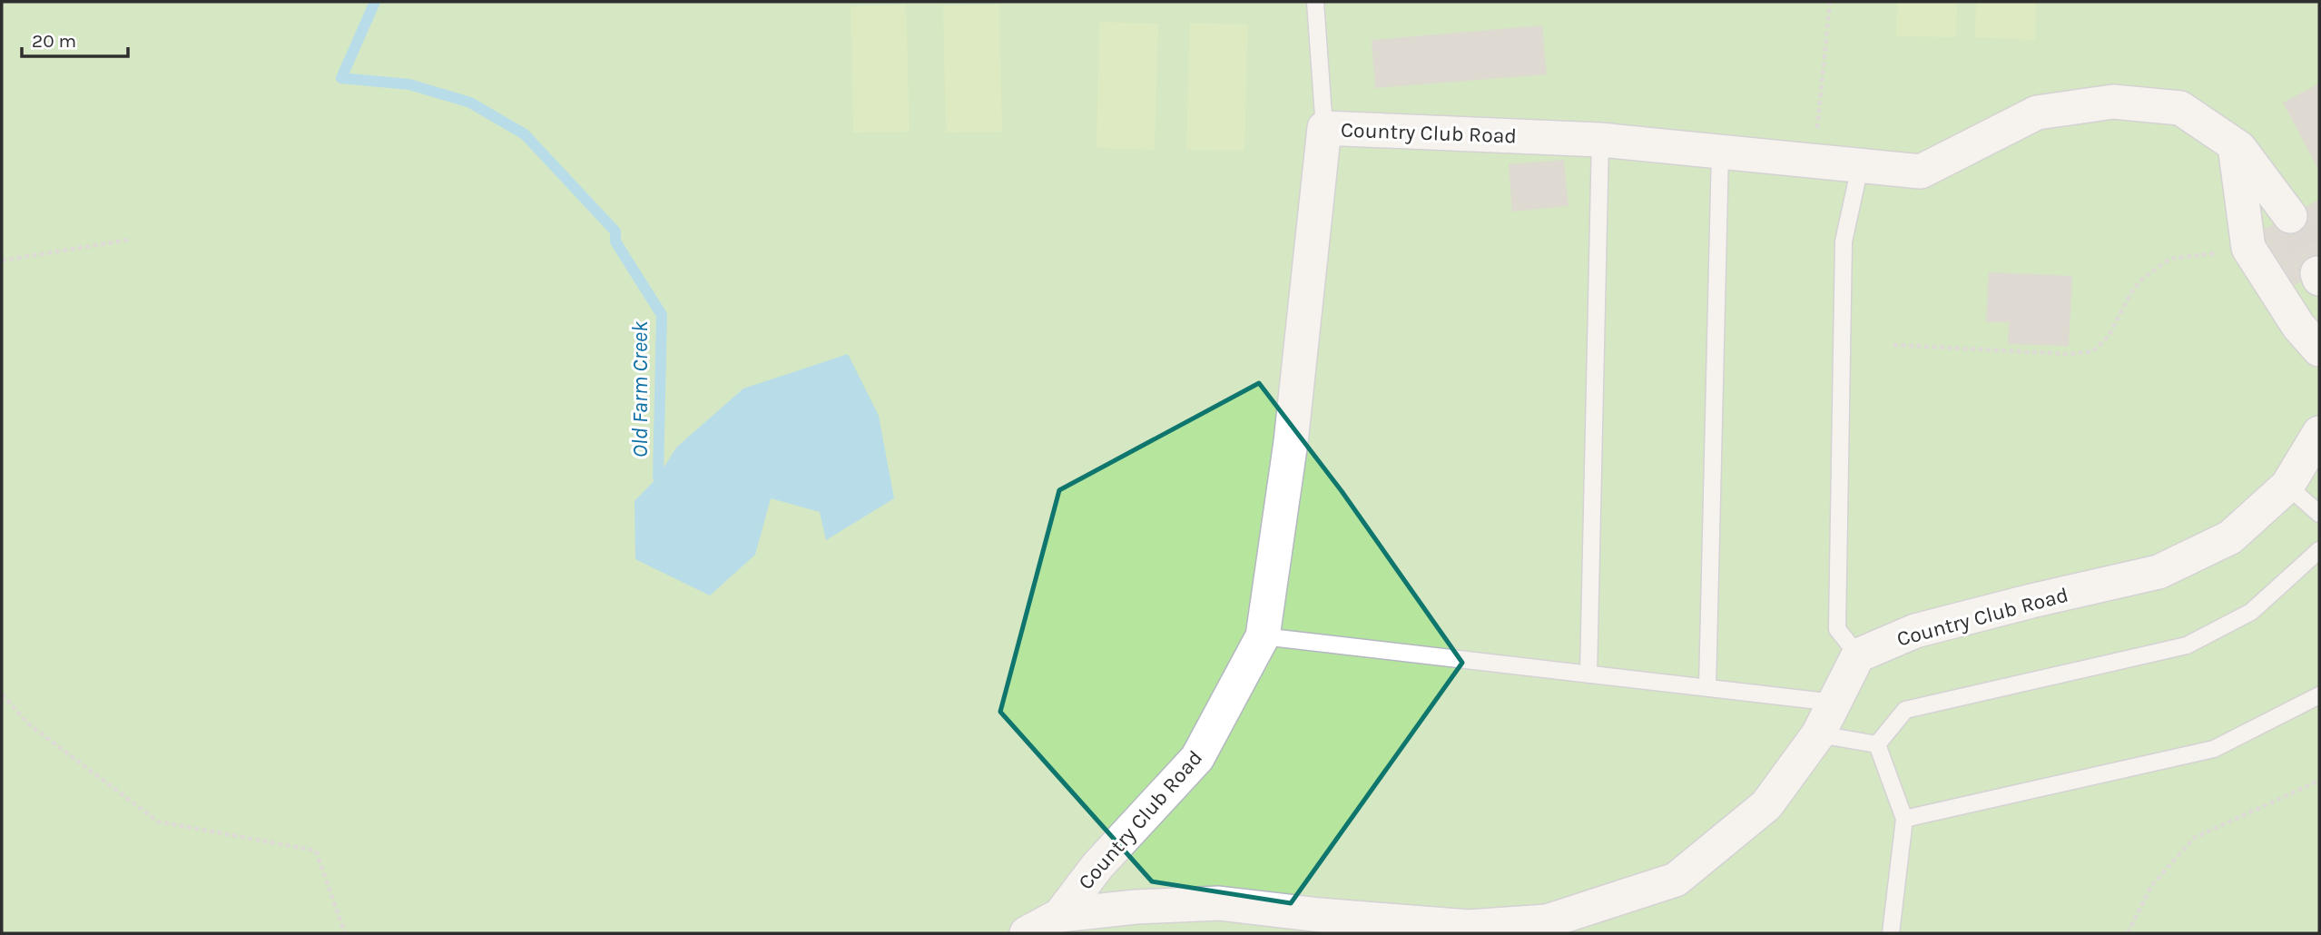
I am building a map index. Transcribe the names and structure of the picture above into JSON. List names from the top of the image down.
{
  "streets": {
    "street": ["Country Club Road"]
  },
  "water": ["Old Farm Creek"],
  "scale_bar": "20 m"
}
